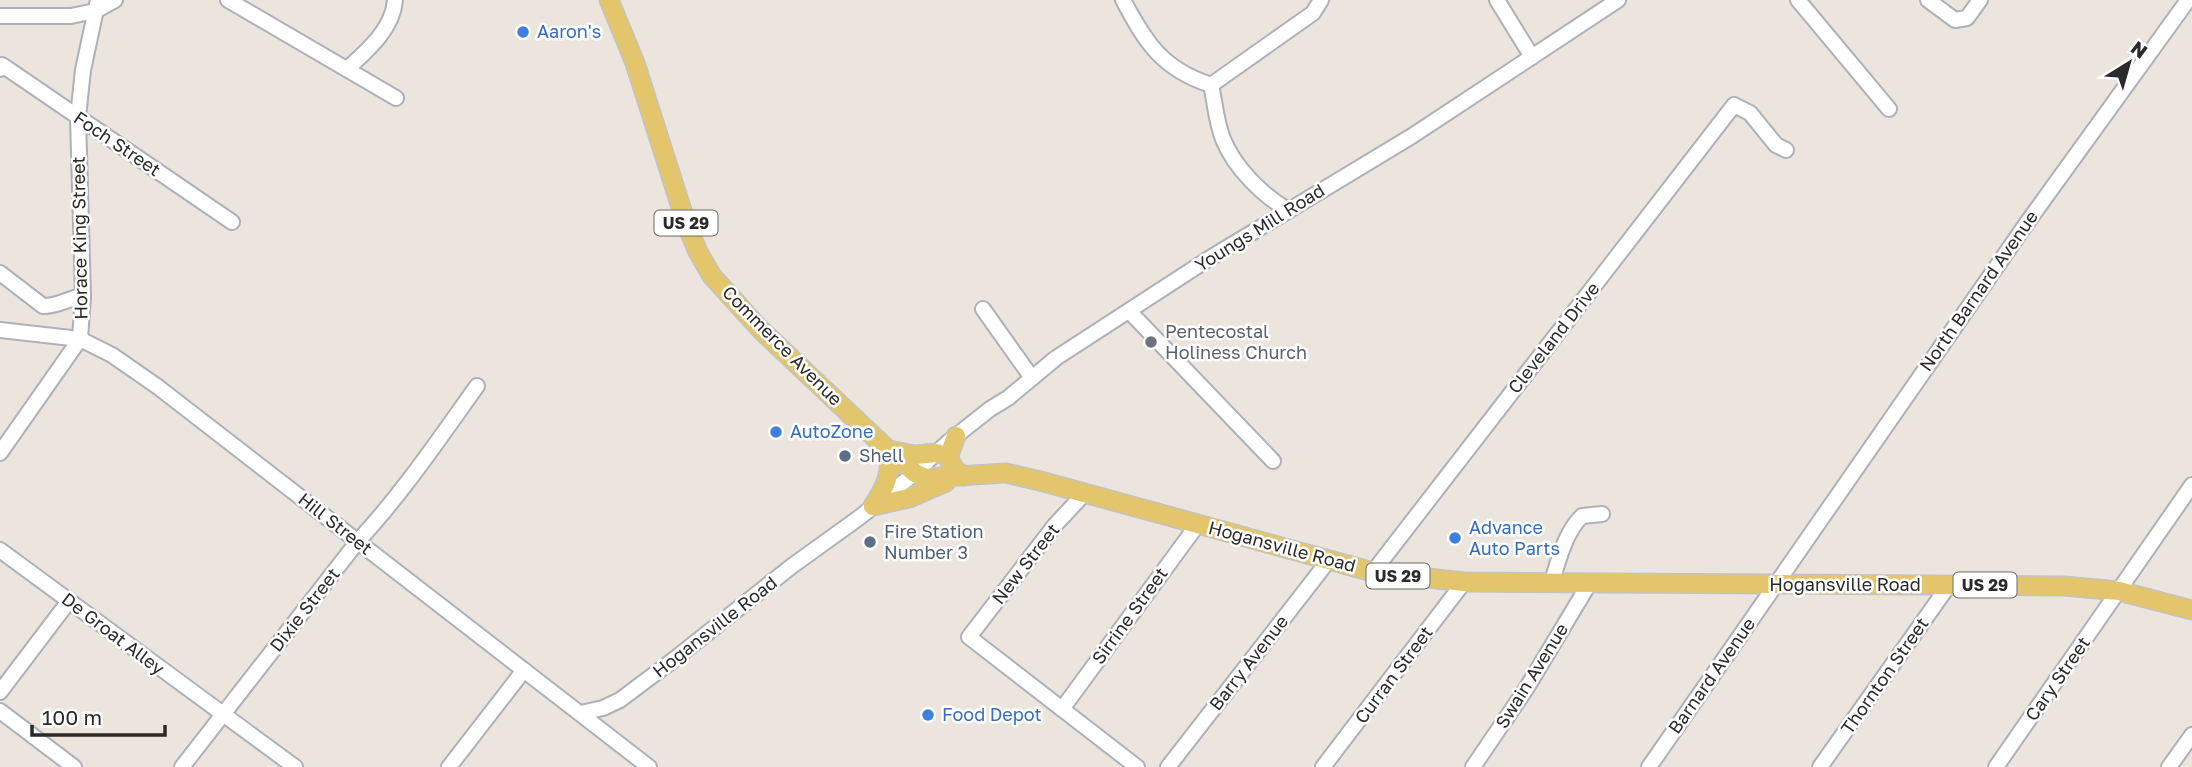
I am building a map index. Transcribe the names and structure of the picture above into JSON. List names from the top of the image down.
{
  "streets": {
    "main road": ["US 29", "Commerce Avenue", "Hogansville Road"],
    "street": [
      "Foch Street",
      "Youngs Mill Road",
      "Horace King Street",
      "North Barnard Avenue",
      "Cleveland Drive",
      "Hill Street",
      "New Street",
      "Dixie Street",
      "Sirrine Street",
      "De Groat Alley",
      "Barry Avenue",
      "Curran Street",
      "Swain Avenue",
      "Barnard Avenue",
      "Thornton Street",
      "Cary Street"
    ]
  },
  "crossings": [
    ["Foch Street", "Horace King Street"],
    ["Youngs Mill Road", "Commerce Avenue"],
    ["Youngs Mill Road", "Hogansville Road"],
    ["Horace King Street", "Hill Street"],
    ["North Barnard Avenue", "Hogansville Road"],
    ["North Barnard Avenue", "Barnard Avenue"],
    ["Cleveland Drive", "Hogansville Road"],
    ["Commerce Avenue", "Hogansville Road"],
    ["Hill Street", "Hogansville Road"],
    ["Hill Street", "Dixie Street"],
    ["Hogansville Road", "New Street"],
    ["Hogansville Road", "Sirrine Street"],
    ["Hogansville Road", "Barry Avenue"],
    ["Hogansville Road", "Curran Street"],
    ["Hogansville Road", "Swain Avenue"],
    ["Hogansville Road", "Barnard Avenue"],
    ["Hogansville Road", "Thornton Street"],
    ["Hogansville Road", "Cary Street"],
    ["New Street", "Sirrine Street"],
    ["Dixie Street", "De Groat Alley"]
  ],
  "places": [
    "Aaron's",
    "Pentecostal Holiness Church",
    "AutoZone",
    "Shell",
    "Advance Auto Parts",
    "Fire Station Number 3",
    "Food Depot"
  ],
  "scale_bar": "100 m",
  "north": "top right"
}
